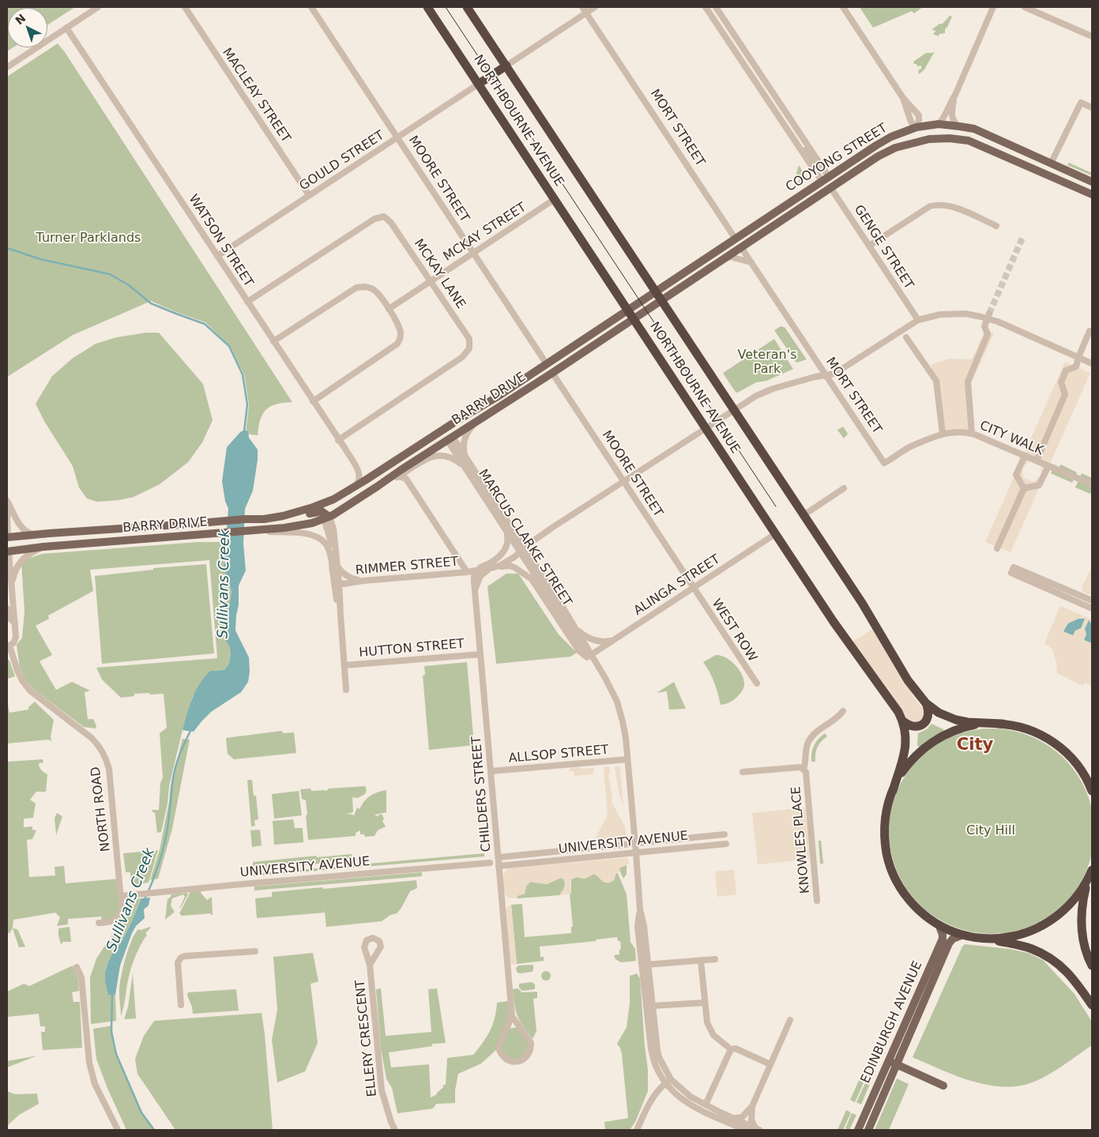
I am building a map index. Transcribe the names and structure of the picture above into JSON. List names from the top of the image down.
{
  "streets": {
    "highway": ["NORTHBOURNE AVENUE"],
    "main road": [
      "MORT STREET",
      "COOYONG STREET",
      "BARRY DRIVE",
      "MARCUS CLARKE STREET",
      "EDINBURGH AVENUE"
    ],
    "street": [
      "MACLEAY STREET",
      "GOULD STREET",
      "MOORE STREET",
      "MCKAY STREET",
      "WATSON STREET",
      "GENGE STREET",
      "MCKAY LANE",
      "CITY WALK",
      "RIMMER STREET",
      "ALINGA STREET",
      "WEST ROW",
      "HUTTON STREET",
      "ALLSOP STREET",
      "CHILDERS STREET",
      "NORTH ROAD",
      "KNOWLES PLACE",
      "UNIVERSITY AVENUE",
      "ELLERY CRESCENT"
    ]
  },
  "crossings": [
    ["MACLEAY STREET", "GOULD STREET"],
    ["NORTHBOURNE AVENUE", "COOYONG STREET"],
    ["NORTHBOURNE AVENUE", "GOULD STREET"],
    ["NORTHBOURNE AVENUE", "MCKAY STREET"],
    ["NORTHBOURNE AVENUE", "BARRY DRIVE"],
    ["NORTHBOURNE AVENUE", "RIMMER STREET"],
    ["NORTHBOURNE AVENUE", "ALINGA STREET"],
    ["MORT STREET", "COOYONG STREET"],
    ["MORT STREET", "CITY WALK"],
    ["MORT STREET", "RIMMER STREET"],
    ["COOYONG STREET", "GENGE STREET"],
    ["COOYONG STREET", "BARRY DRIVE"],
    ["GOULD STREET", "MOORE STREET"],
    ["GOULD STREET", "WATSON STREET"],
    ["MOORE STREET", "MCKAY STREET"],
    ["MOORE STREET", "BARRY DRIVE"],
    ["MOORE STREET", "RIMMER STREET"],
    ["MOORE STREET", "ALINGA STREET"],
    ["MOORE STREET", "WEST ROW"],
    ["MCKAY STREET", "MCKAY LANE"],
    ["WATSON STREET", "MCKAY LANE"],
    ["WATSON STREET", "BARRY DRIVE"],
    ["GENGE STREET", "RIMMER STREET"],
    ["BARRY DRIVE", "MARCUS CLARKE STREET"],
    ["MARCUS CLARKE STREET", "RIMMER STREET"],
    ["MARCUS CLARKE STREET", "ALINGA STREET"],
    ["MARCUS CLARKE STREET", "ALLSOP STREET"],
    ["MARCUS CLARKE STREET", "UNIVERSITY AVENUE"],
    ["RIMMER STREET", "CHILDERS STREET"],
    ["ALINGA STREET", "WEST ROW"],
    ["HUTTON STREET", "CHILDERS STREET"],
    ["ALLSOP STREET", "CHILDERS STREET"],
    ["CHILDERS STREET", "UNIVERSITY AVENUE"],
    ["NORTH ROAD", "UNIVERSITY AVENUE"]
  ],
  "districts": ["City"],
  "water": ["Sullivans Creek"],
  "parks": ["Turner Parklands", "Veteran's Park", "City Hill"],
  "north": "top left"
}
